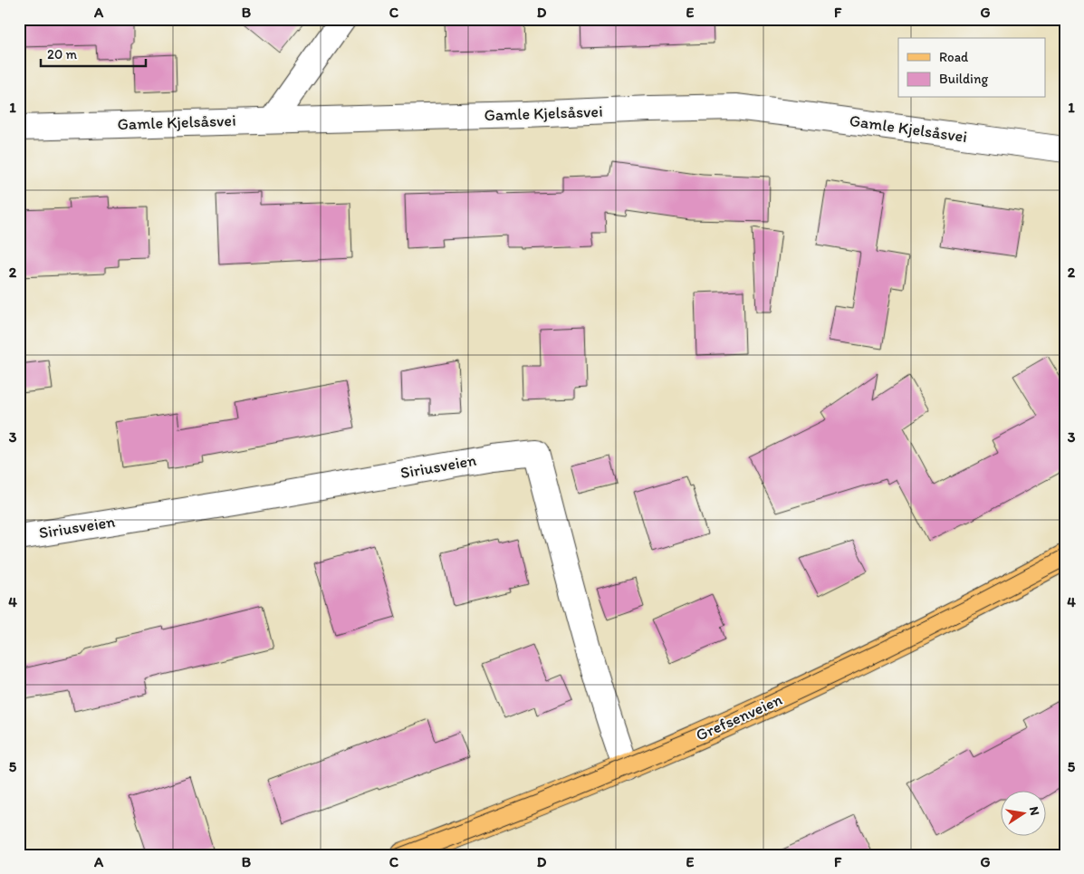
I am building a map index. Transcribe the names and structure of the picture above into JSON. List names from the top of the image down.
{
  "streets": {
    "main road": ["Grefsenveien"],
    "street": ["Gamle Kjelsåsvei", "Siriusveien"]
  },
  "crossings": [
    ["Siriusveien", "Grefsenveien"]
  ],
  "legend": ["Road", "Building"],
  "scale_bar": "20 m",
  "north": "right",
  "grid": {
    "columns": [
      "A",
      "B",
      "C",
      "D",
      "E",
      "F",
      "G"
    ],
    "rows": [
      "1",
      "2",
      "3",
      "4",
      "5"
    ]
  }
}
